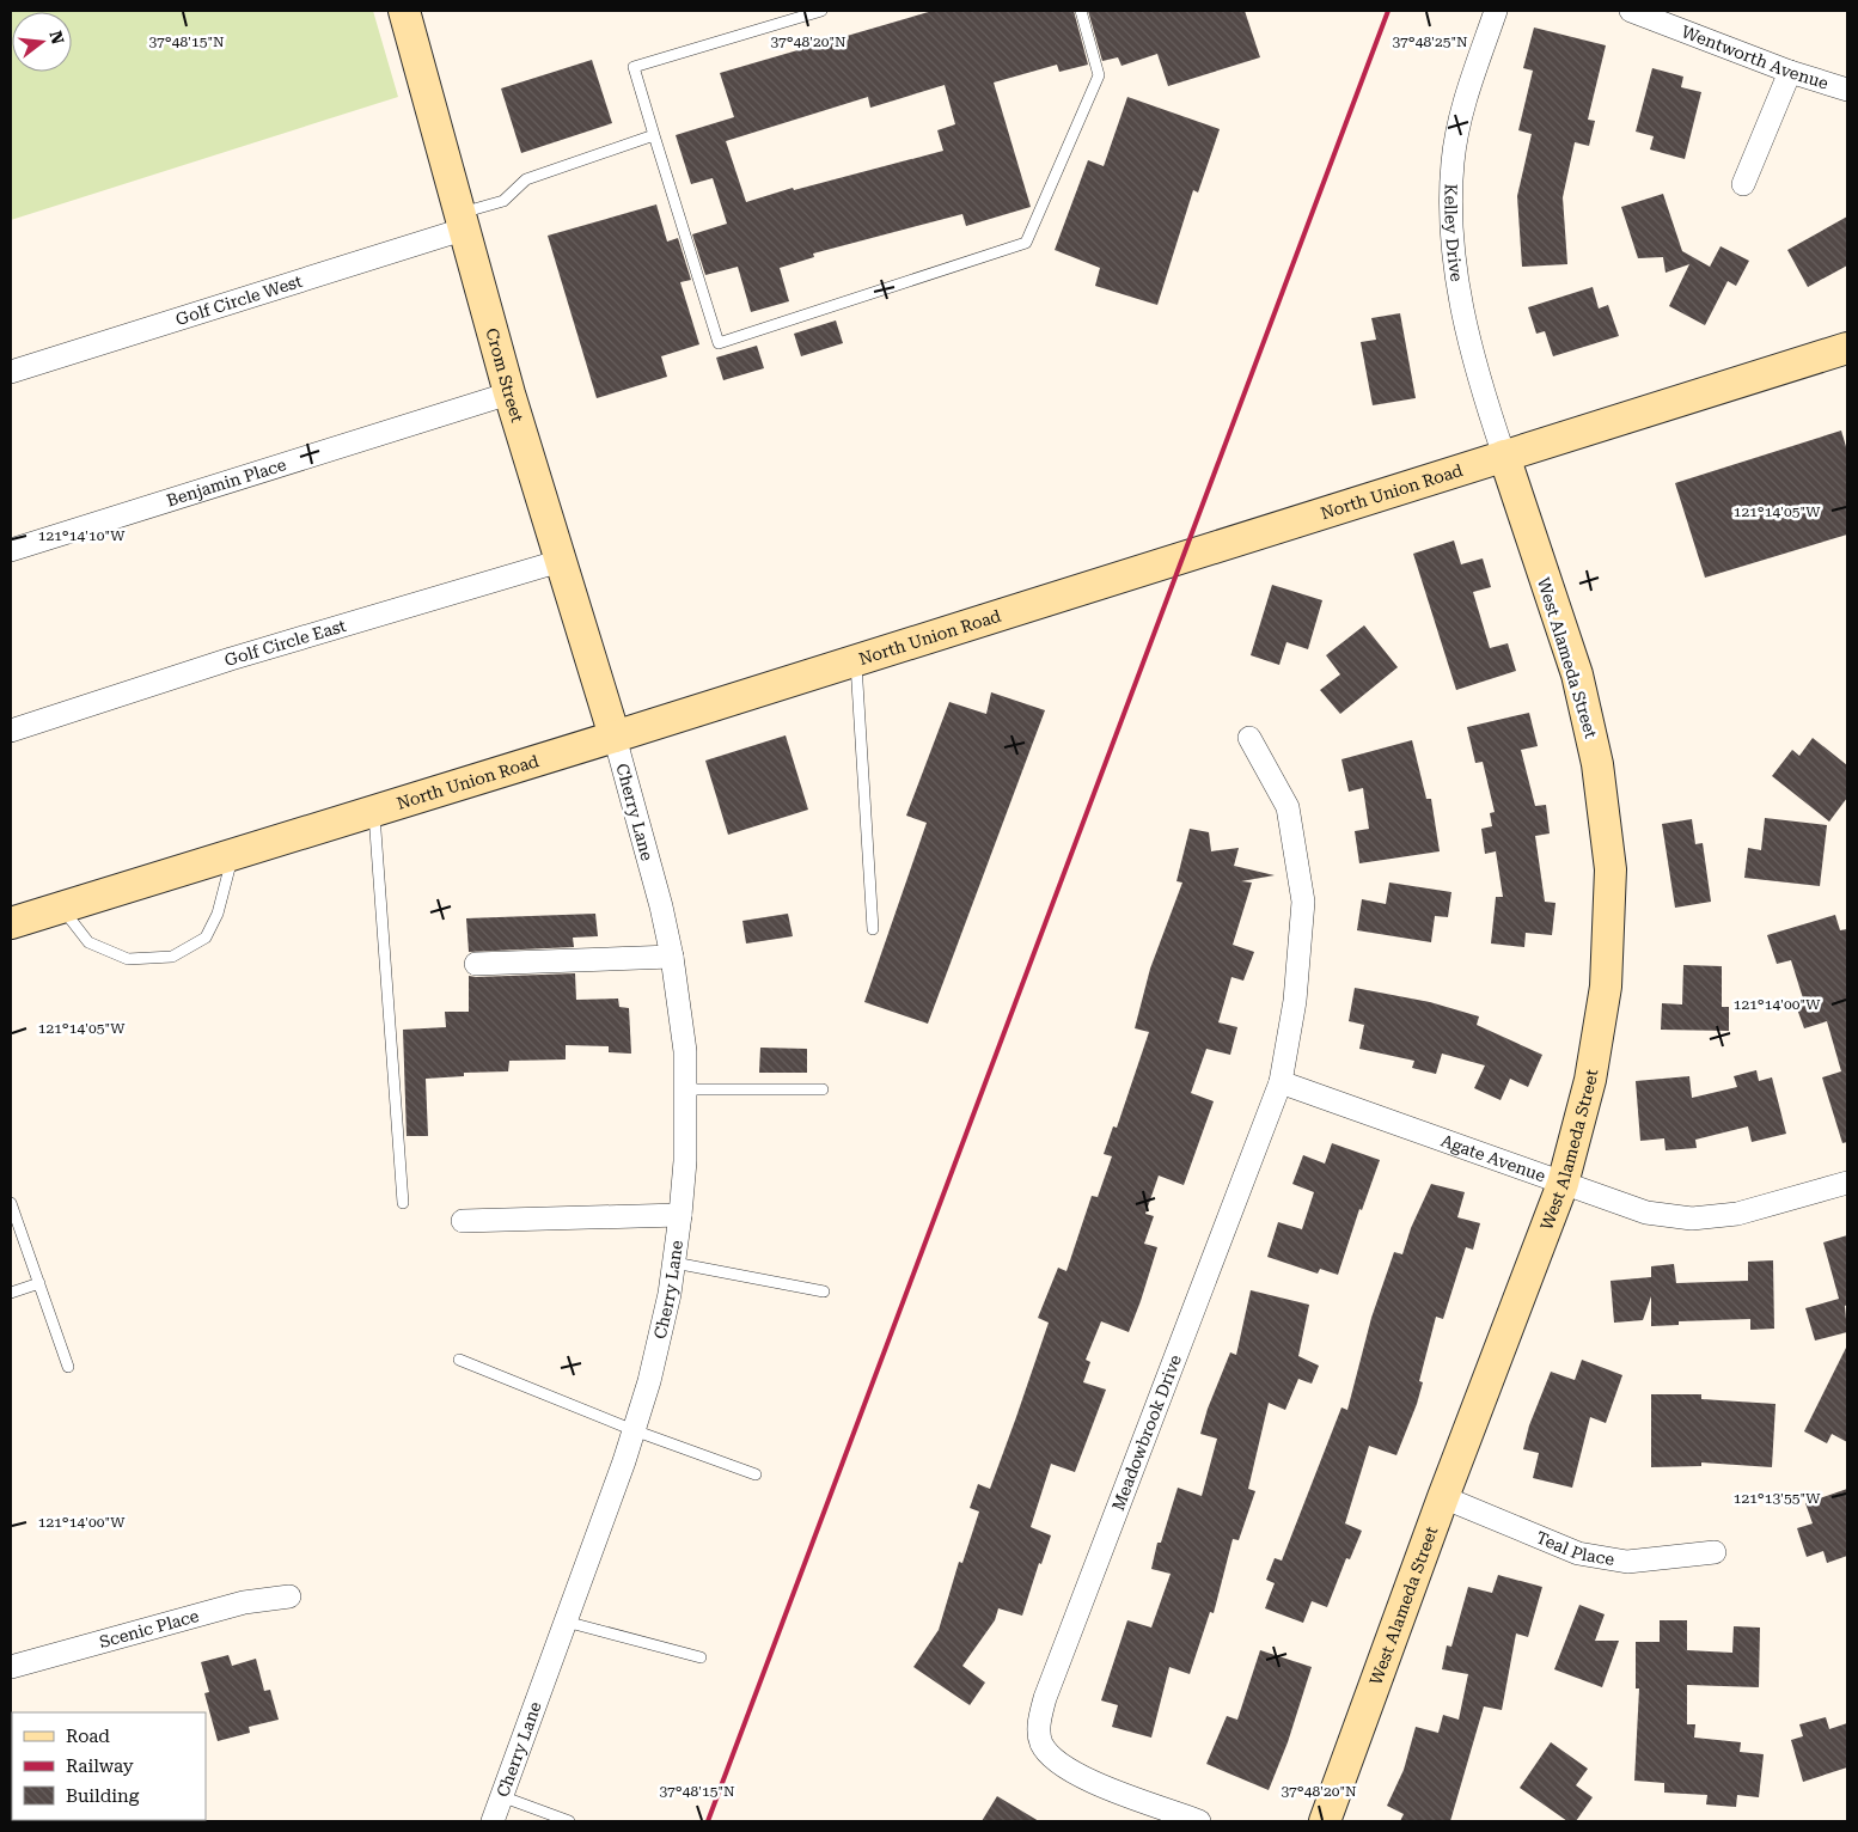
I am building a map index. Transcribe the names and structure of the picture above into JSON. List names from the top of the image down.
{
  "streets": {
    "street": [
      "Wentworth Avenue",
      "Kelley Drive",
      "Golf Circle West",
      "Crom Street",
      "Benjamin Place",
      "North Union Road",
      "Golf Circle East",
      "West Alameda Street",
      "Cherry Lane",
      "Agate Avenue",
      "Meadowbrook Drive",
      "Teal Place",
      "Scenic Place"
    ]
  },
  "crossings": [
    ["Kelley Drive", "North Union Road"],
    ["Kelley Drive", "West Alameda Street"],
    ["Golf Circle West", "Crom Street"],
    ["Crom Street", "Benjamin Place"],
    ["Crom Street", "North Union Road"],
    ["Crom Street", "Golf Circle East"],
    ["Crom Street", "Cherry Lane"],
    ["North Union Road", "West Alameda Street"],
    ["North Union Road", "Cherry Lane"],
    ["West Alameda Street", "Agate Avenue"],
    ["West Alameda Street", "Teal Place"],
    ["Agate Avenue", "Meadowbrook Drive"]
  ],
  "legend": ["Road", "Railway", "Building"],
  "north": "right",
  "coordinates": [
    "37°48'15\"N",
    "37°48'20\"N",
    "37°48'25\"N",
    "121°14'05\"W",
    "121°14'10\"W",
    "121°14'00\"W",
    "121°13'55\"W"
  ]
}
